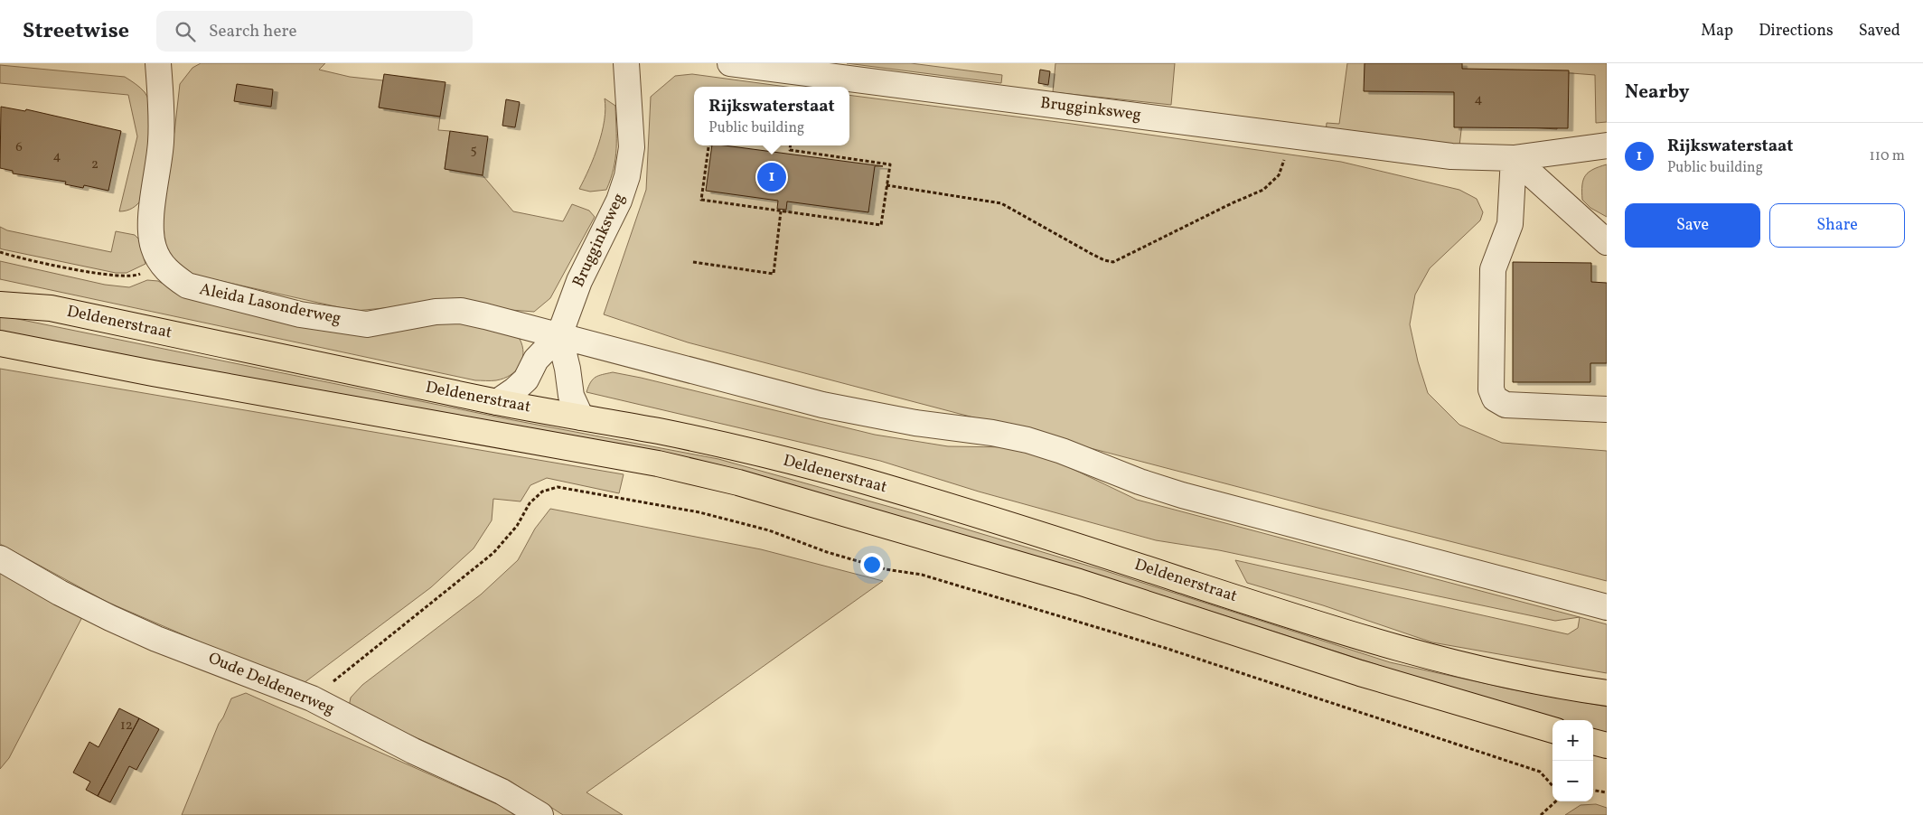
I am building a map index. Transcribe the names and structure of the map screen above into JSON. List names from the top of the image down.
{
  "streets": {
    "main road": ["Deldenerstraat"],
    "street": ["Brugginksweg", "Aleida Lasonderweg", "Oude Deldenerweg"]
  },
  "crossings": [
    ["Brugginksweg", "Aleida Lasonderweg"],
    ["Brugginksweg", "Deldenerstraat"]
  ],
  "house_numbers": [
    "4",
    "6",
    "5",
    "4",
    "2",
    "12"
  ],
  "page": {
    "header": "Streetwise",
    "search": "Search here",
    "nav": ["Map", "Directions", "Saved"],
    "heading": "Nearby",
    "popup": ["Rijkswaterstaat", "Public building"],
    "list": [
      {
        "mark": "1",
        "name": "Rijkswaterstaat",
        "note": "Public building",
        "value": "110 m"
      }
    ],
    "pins": "1",
    "buttons": ["Save", "Share"],
    "map_buttons": ["+", "−"]
  }
}
